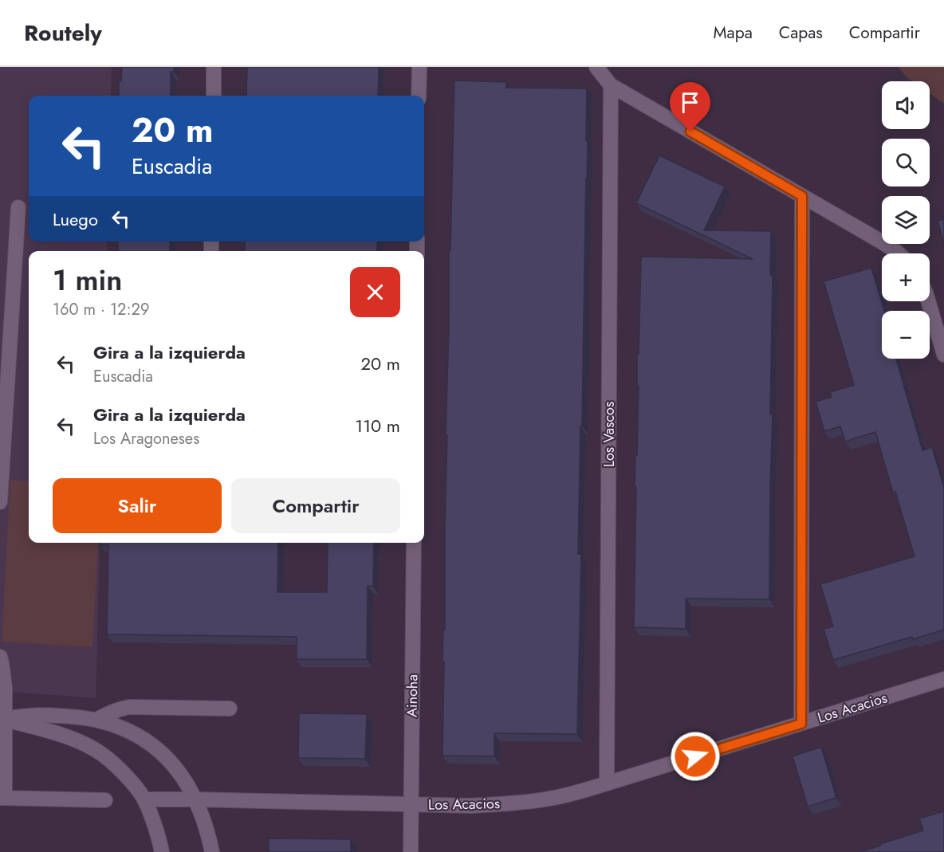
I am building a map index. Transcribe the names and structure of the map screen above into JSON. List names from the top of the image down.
{
  "streets": {
    "street": ["Los Vascos", "Ainoha", "Los Acacios"]
  },
  "crossings": [
    ["Los Vascos", "Los Acacios"],
    ["Ainoha", "Los Acacios"]
  ],
  "page": {
    "header": "Routely",
    "nav": ["Mapa", "Capas", "Compartir"],
    "map_buttons": ["+", "−"],
    "turn": ["20 m", "Euscadia"],
    "then": "Luego",
    "heading": ["1 min", "160 m · 12:29"],
    "list": [
      {
        "name": "Gira a la izquierda",
        "note": "Euscadia",
        "value": "20 m"
      },
      {
        "name": "Gira a la izquierda",
        "note": "Los Aragoneses",
        "value": "110 m"
      }
    ],
    "buttons": ["Salir", "Compartir"]
  }
}
